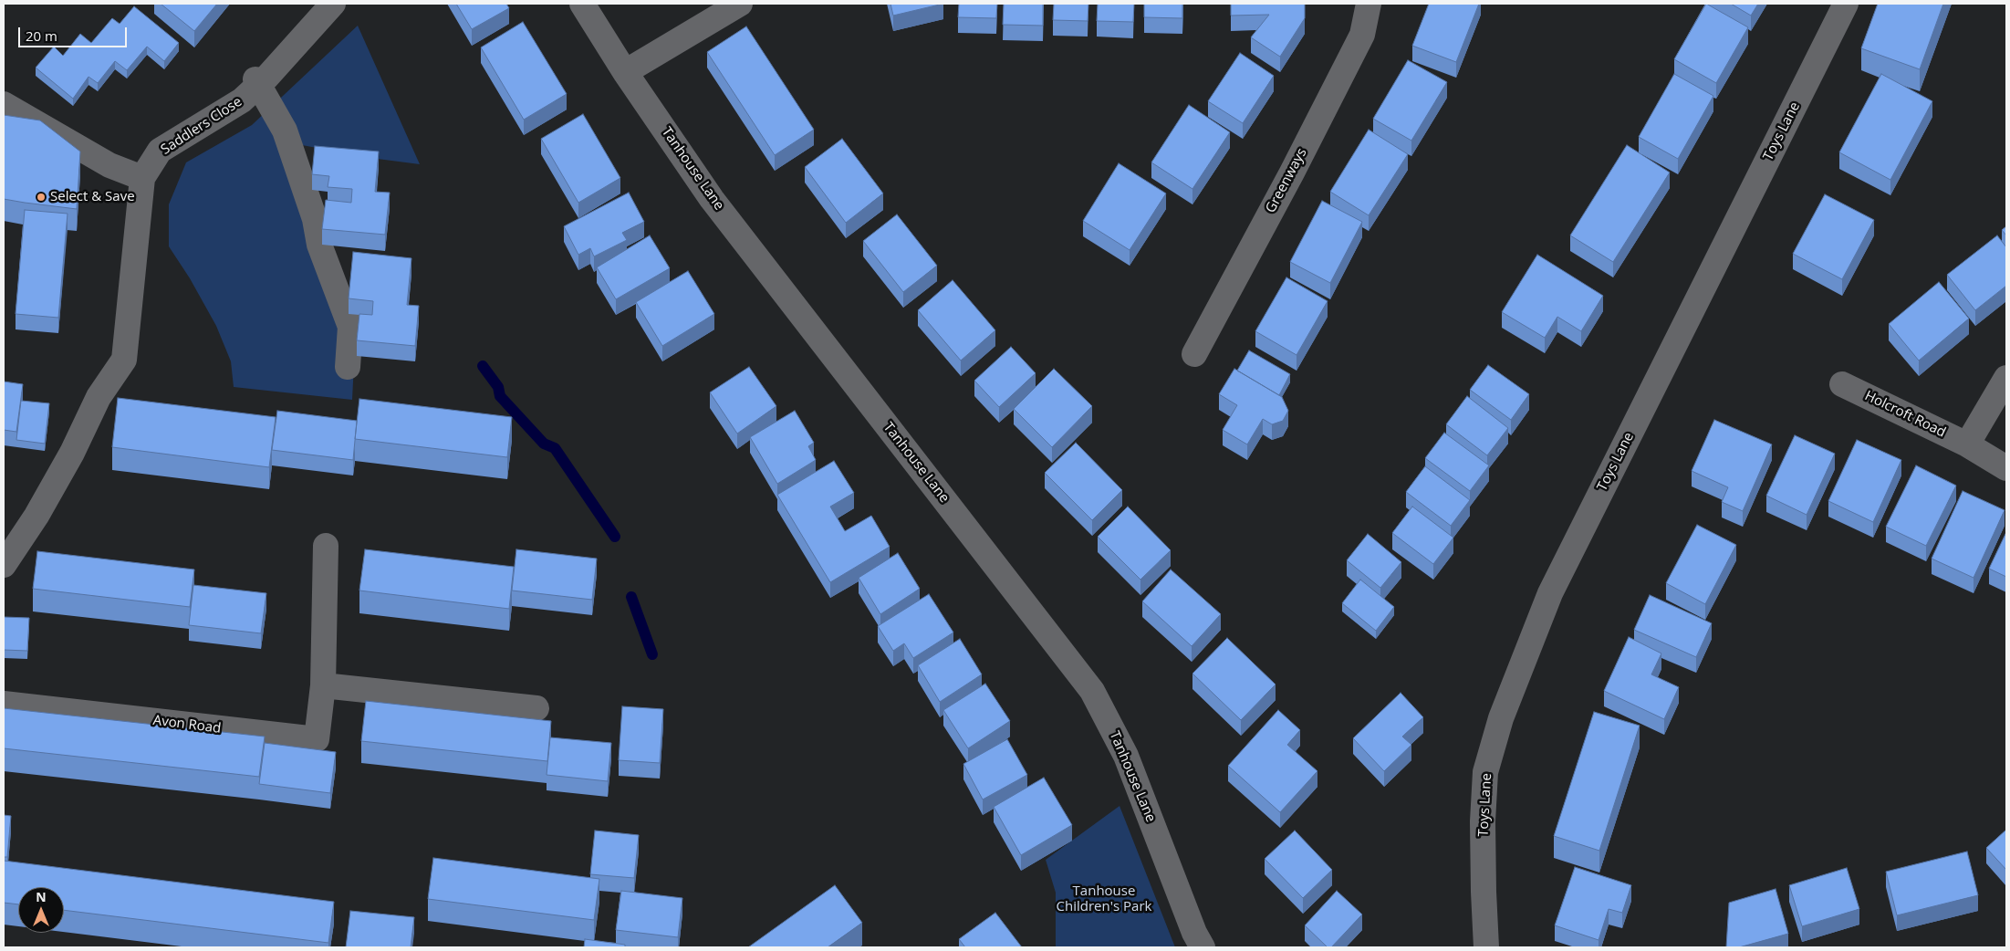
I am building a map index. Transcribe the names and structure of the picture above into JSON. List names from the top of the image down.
{
  "streets": {
    "street": [
      "Saddlers Close",
      "Toys Lane",
      "Tanhouse Lane",
      "Greenways",
      "Holcroft Road",
      "Avon Road"
    ]
  },
  "parks": ["Tanhouse Children's Park"],
  "places": ["Select & Save"],
  "scale_bar": "20 m",
  "north": "top"
}
